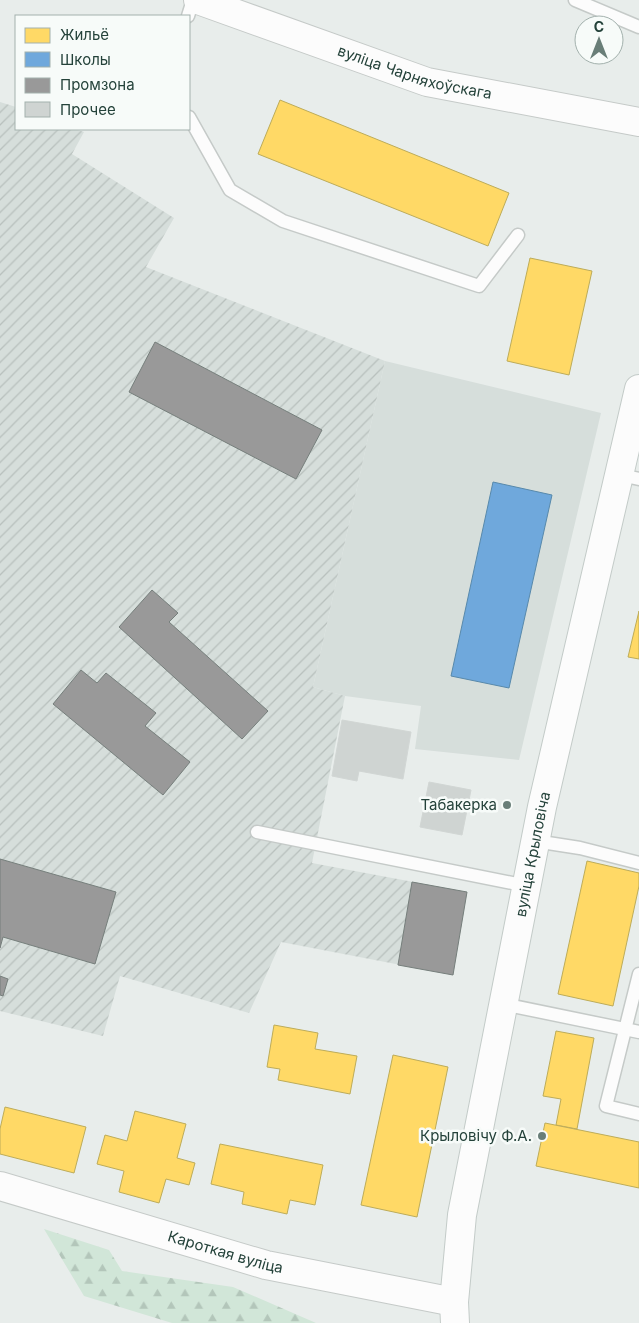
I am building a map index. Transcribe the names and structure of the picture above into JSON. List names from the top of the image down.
{
  "streets": {
    "main road": ["вуліца Чарняхоўскага", "вуліца Крыловіча", "Кароткая вуліца"]
  },
  "crossings": [
    ["вуліца Крыловіча", "Кароткая вуліца"]
  ],
  "places": ["Табакерка", "Крыловічу Ф.А."],
  "legend": [
    "Жильё",
    "Школы",
    "Промзона",
    "Прочее"
  ],
  "north": "top"
}
